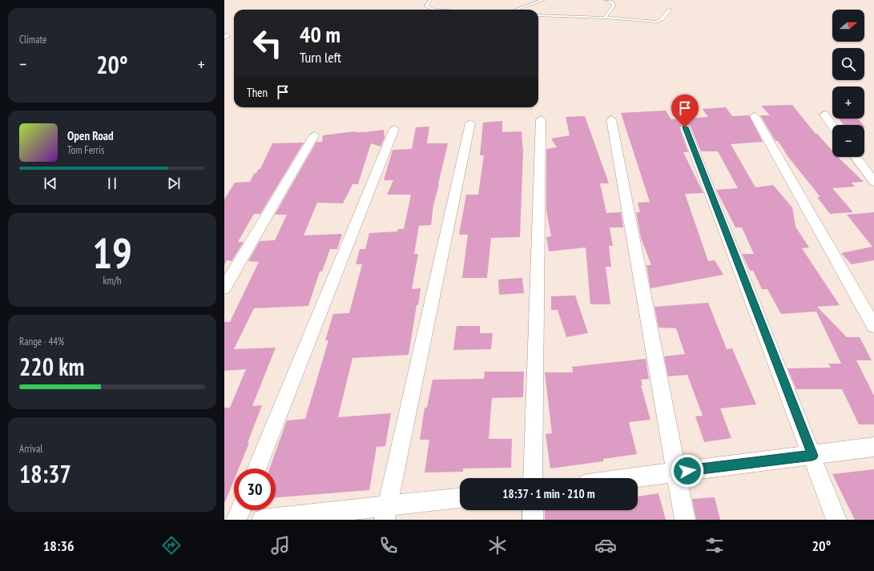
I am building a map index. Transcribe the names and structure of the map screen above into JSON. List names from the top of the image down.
{
  "north": "right",
  "page": {
    "tile": [
      "Climate",
      ["19", "km/h"],
      ["Range · 44%", "220 km"],
      ["Arrival", "18:37"]
    ],
    "map_buttons": ["+", "−"],
    "turn": ["40 m", "Turn left"],
    "heat": ["−", "20°", "+"],
    "then": "Then",
    "song": ["Open Road", "Tom Ferris"],
    "limit": "30",
    "trip": "18:37 · 1 min · 210 m",
    "tabs": ["18:36", "20°"]
  }
}
